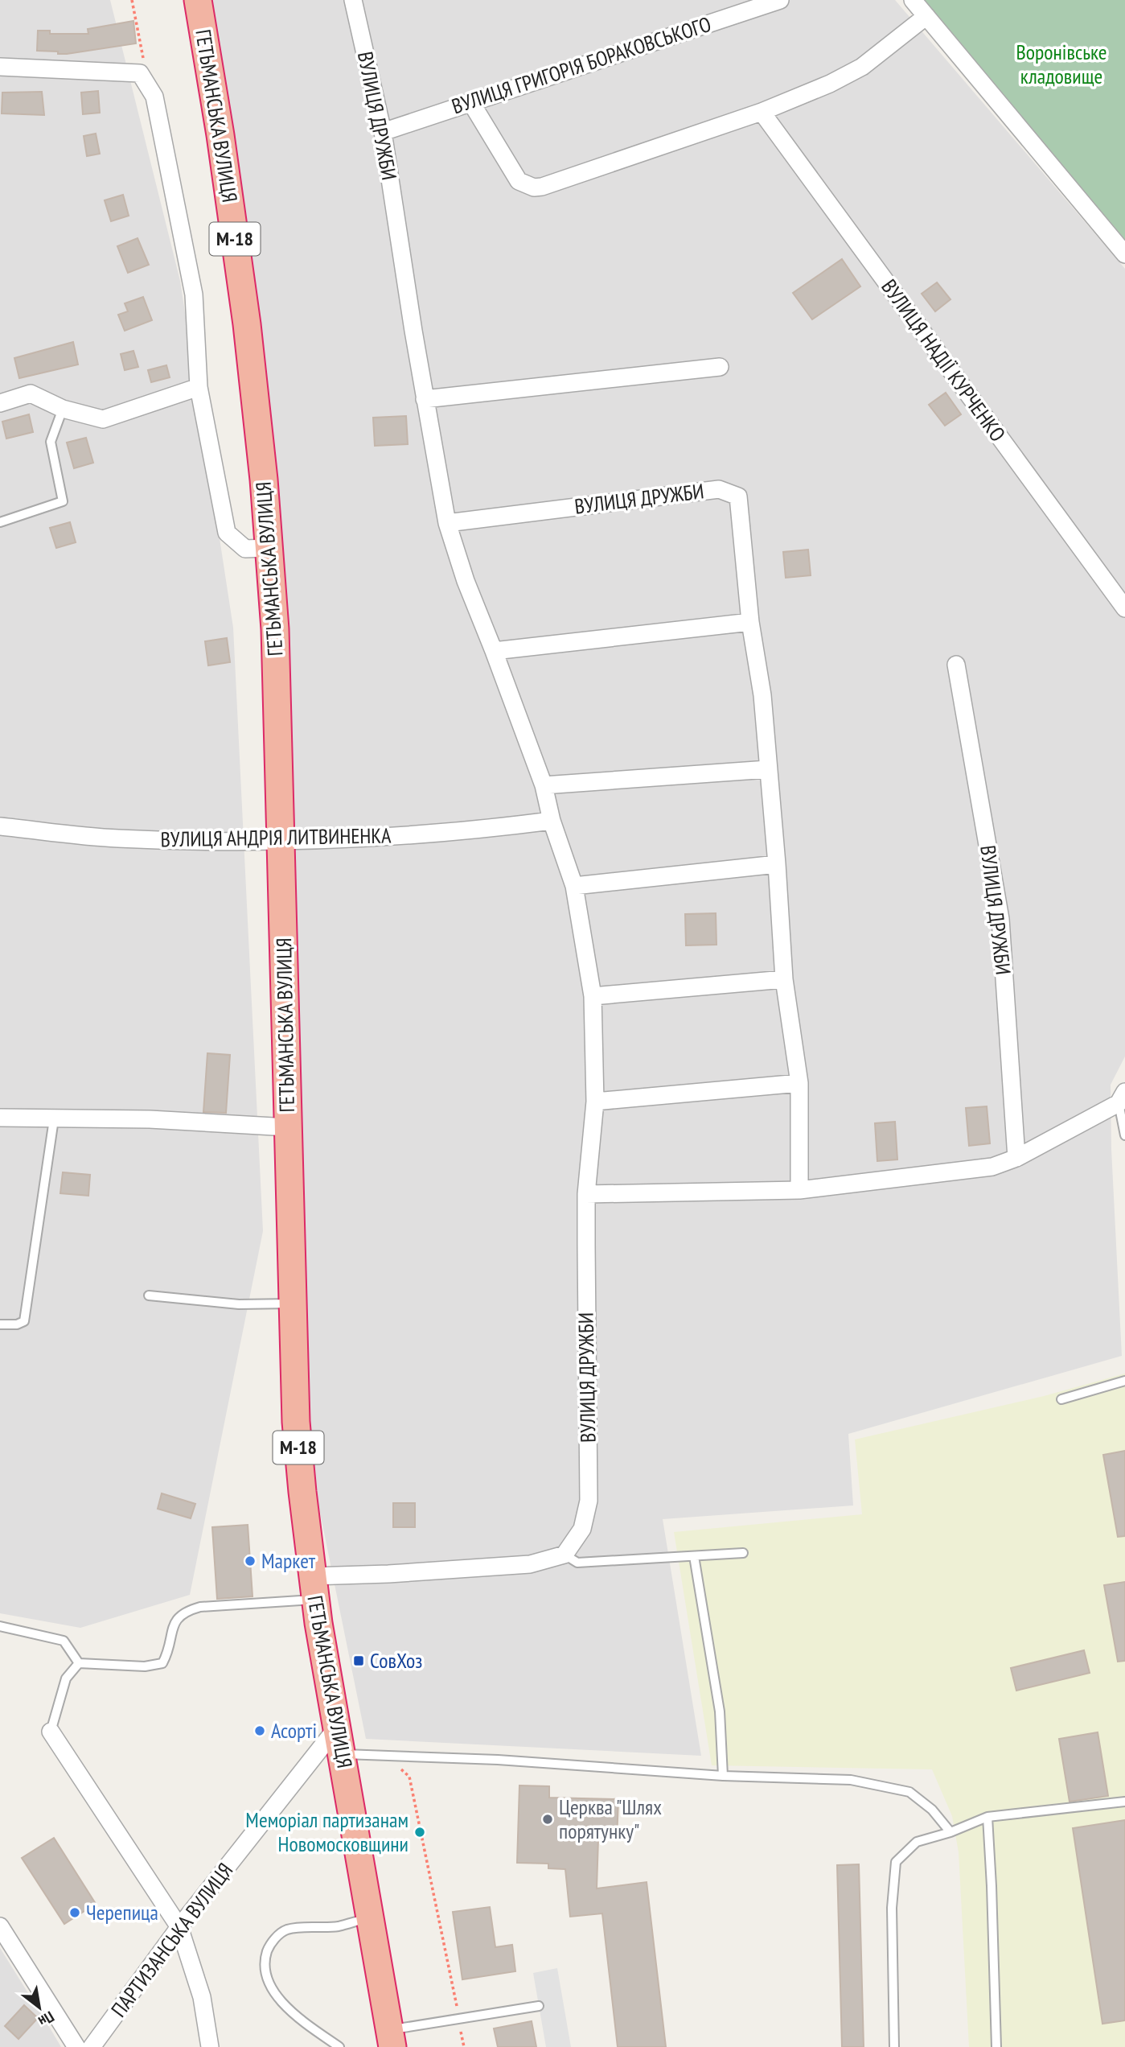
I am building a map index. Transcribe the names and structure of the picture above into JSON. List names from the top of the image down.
{
  "streets": {
    "highway": ["ГЕТЬМАНСЬКА ВУЛИЦЯ", "М-18"],
    "street": [
      "ВУЛИЦЯ ГРИГОРІЯ БОРАКОВСЬКОГО",
      "ВУЛИЦЯ ДРУЖБИ",
      "ВУЛИЦЯ НАДІЇ КУРЧЕНКО",
      "ВУЛИЦЯ АНДРІЯ ЛИТВИНЕНКА",
      "ПАРТИЗАНСЬКА ВУЛИЦЯ"
    ]
  },
  "crossings": [
    ["ВУЛИЦЯ ГРИГОРІЯ БОРАКОВСЬКОГО", "ВУЛИЦЯ ДРУЖБИ"],
    ["ГЕТЬМАНСЬКА ВУЛИЦЯ", "ВУЛИЦЯ АНДРІЯ ЛИТВИНЕНКА"],
    ["ГЕТЬМАНСЬКА ВУЛИЦЯ", "ПАРТИЗАНСЬКА ВУЛИЦЯ"],
    ["ВУЛИЦЯ ДРУЖБИ", "ВУЛИЦЯ АНДРІЯ ЛИТВИНЕНКА"]
  ],
  "parks": ["Воронівське кладовище"],
  "places": {
    "other": [
      "Маркет",
      "Асорті",
      "Церква \"Шлях порятунку\"",
      "Меморіал партизанам Новомосковщини",
      "Черепица"
    ],
    "transit": ["СовХоз"]
  },
  "north": "bottom right"
}
